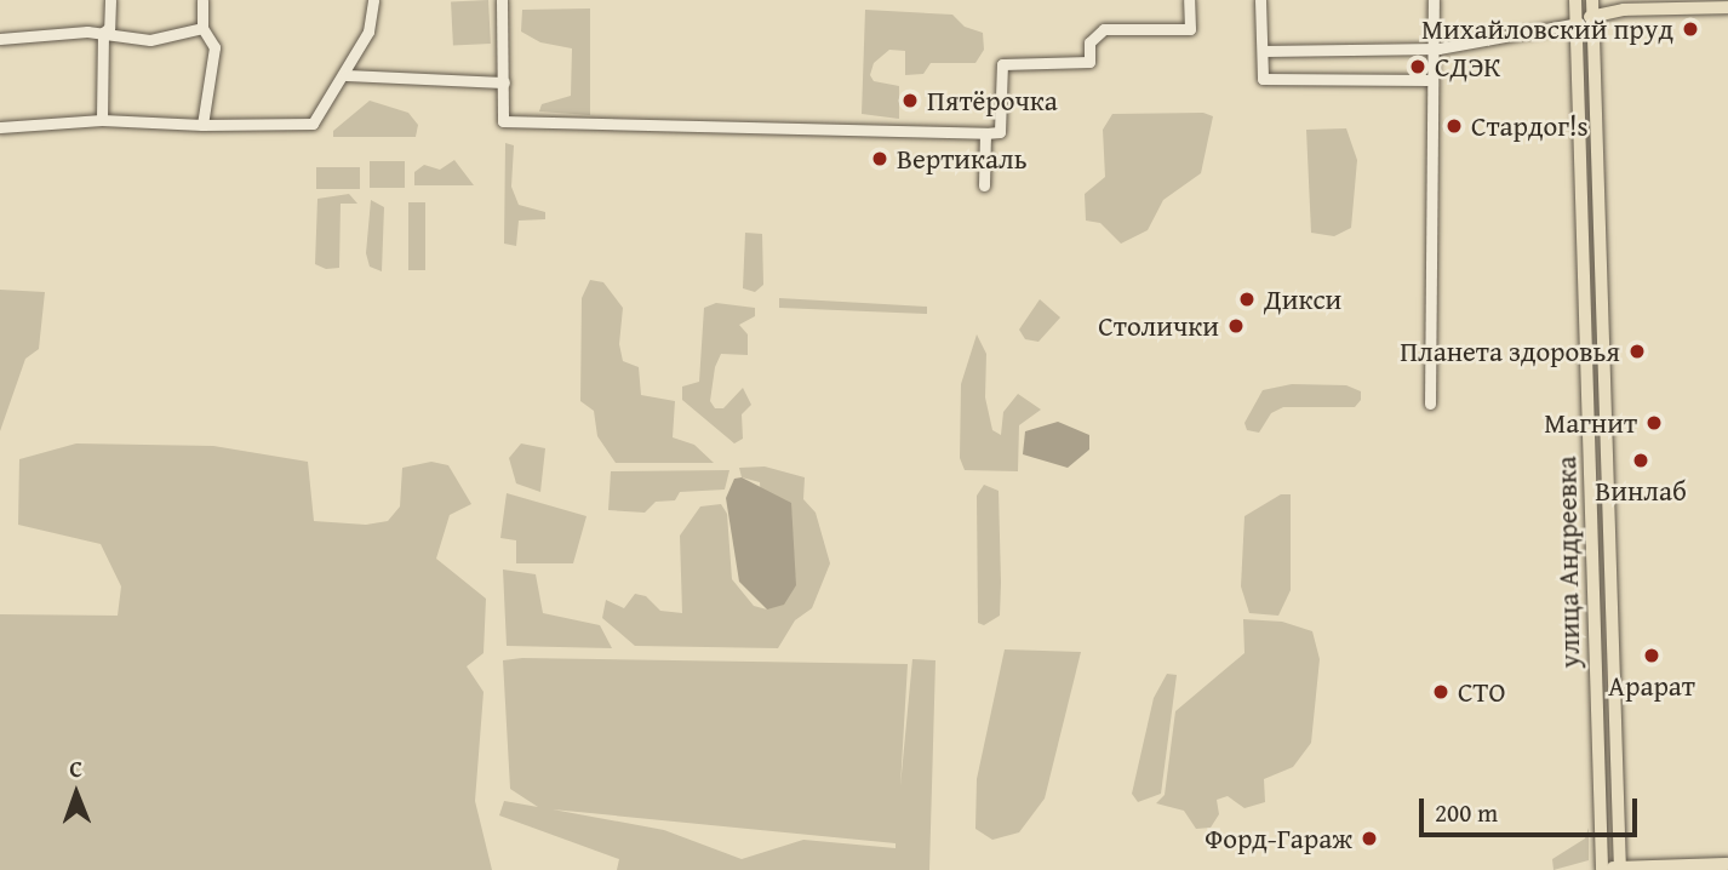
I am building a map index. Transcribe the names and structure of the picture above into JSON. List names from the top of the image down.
{
  "streets": {
    "main road": ["улица Андреевка"]
  },
  "places": [
    "Михайловский пруд",
    "СДЭК",
    "Пятёрочка",
    "Стардог!s",
    "Вертикаль",
    "Дикси",
    "Столички",
    "Планета здоровья",
    "Магнит",
    "Винлаб",
    "Арарат",
    "СТО",
    "Форд-Гараж"
  ],
  "scale_bar": "200 m",
  "north": "top"
}
